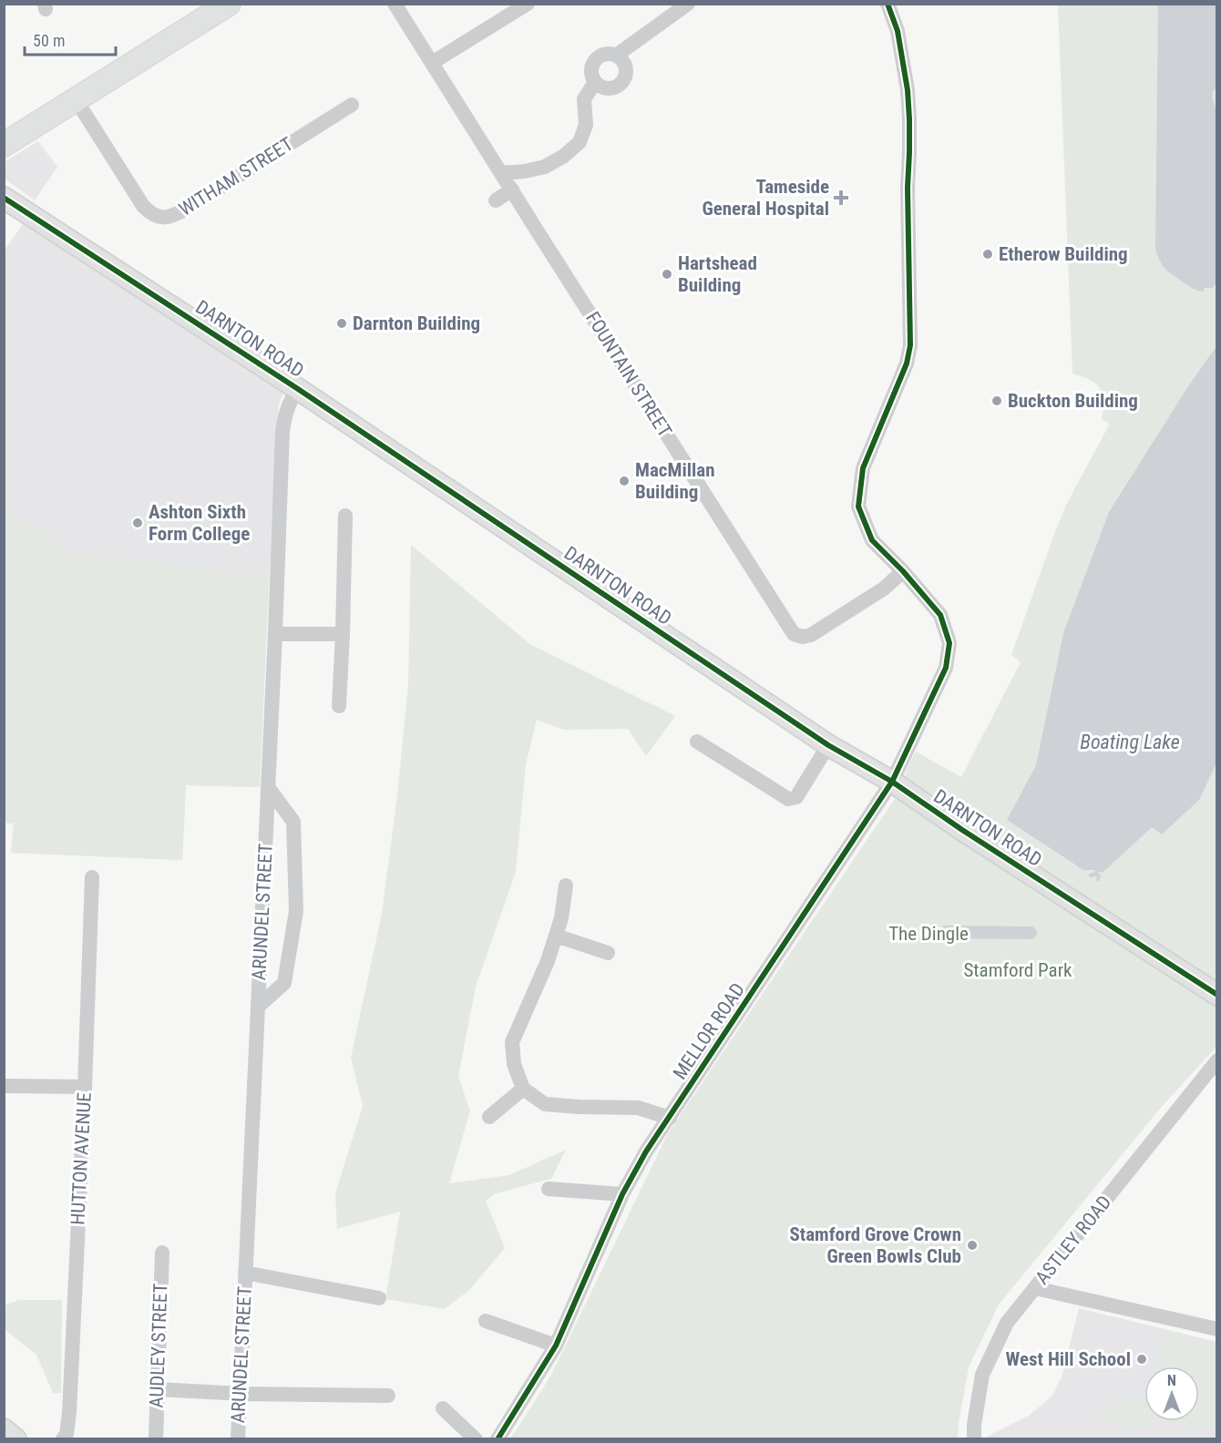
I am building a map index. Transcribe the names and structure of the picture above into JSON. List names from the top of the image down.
{
  "streets": {
    "street": [
      "WITHAM STREET",
      "DARNTON ROAD",
      "FOUNTAIN STREET",
      "ARUNDEL STREET",
      "MELLOR ROAD",
      "HUTTON AVENUE",
      "ASTLEY ROAD",
      "AUDLEY STREET"
    ]
  },
  "crossings": [
    ["DARNTON ROAD", "ARUNDEL STREET"],
    ["DARNTON ROAD", "MELLOR ROAD"],
    ["FOUNTAIN STREET", "MELLOR ROAD"]
  ],
  "water": ["Boating Lake"],
  "parks": ["The Dingle", "Stamford Park"],
  "places": {
    "health": ["Tameside General Hospital"],
    "other": [
      "Etherow Building",
      "Hartshead Building",
      "Darnton Building",
      "Buckton Building",
      "MacMillan Building",
      "Ashton Sixth Form College",
      "Stamford Grove Crown Green Bowls Club",
      "West Hill School"
    ]
  },
  "scale_bar": "50 m",
  "north": "top"
}
